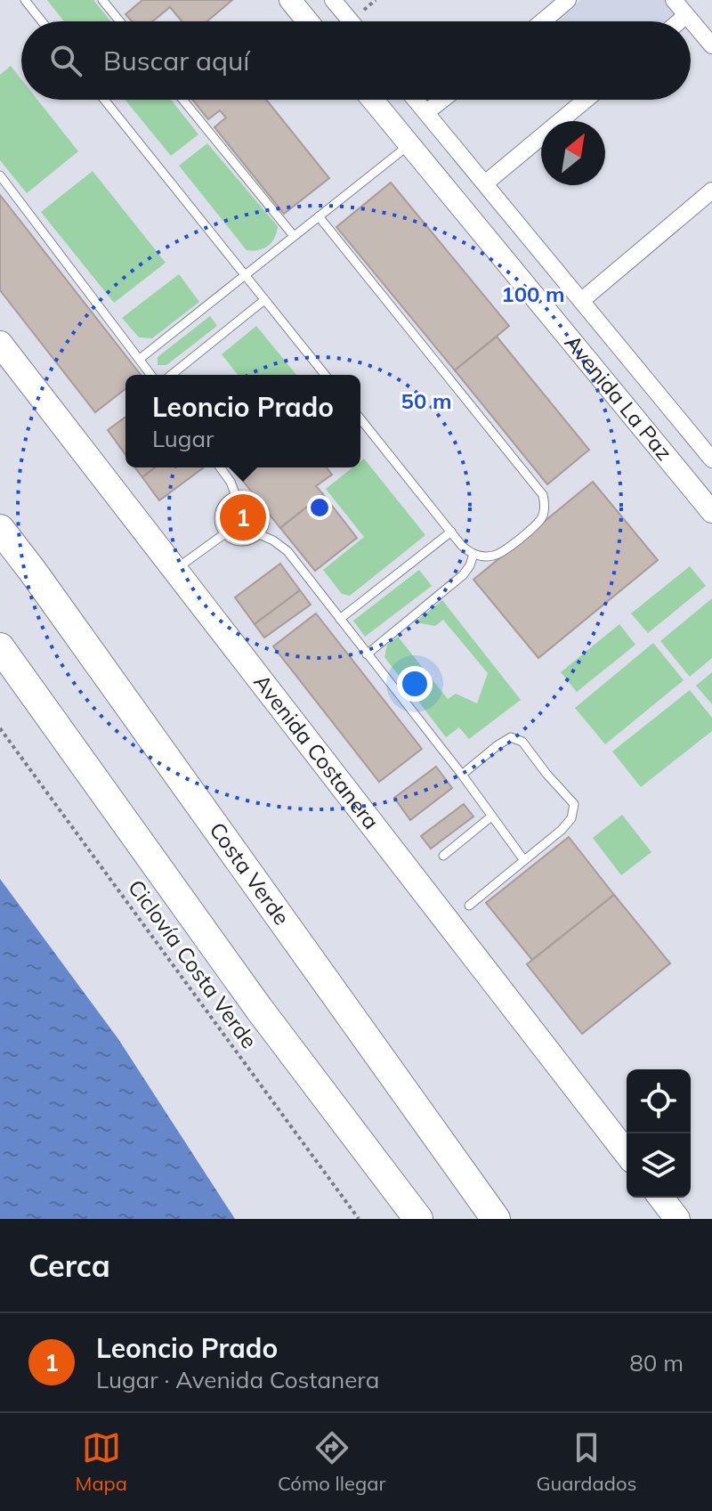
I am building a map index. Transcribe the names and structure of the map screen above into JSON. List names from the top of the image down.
{
  "streets": {
    "highway": ["Costa Verde"],
    "main road": ["Avenida Costanera"],
    "street": ["Avenida La Paz"],
    "path": ["Ciclovía Costa Verde"]
  },
  "north": "top right",
  "page": {
    "search": "Buscar aquí",
    "popup": ["Leoncio Prado", "Lugar"],
    "pins": "1",
    "heading": "Cerca",
    "list": [
      {
        "mark": "1",
        "name": "Leoncio Prado",
        "note": "Lugar · Avenida Costanera",
        "value": "80 m"
      }
    ],
    "nav": ["Mapa", "Cómo llegar", "Guardados"]
  },
  "rings": ["100 m", "50 m"]
}
